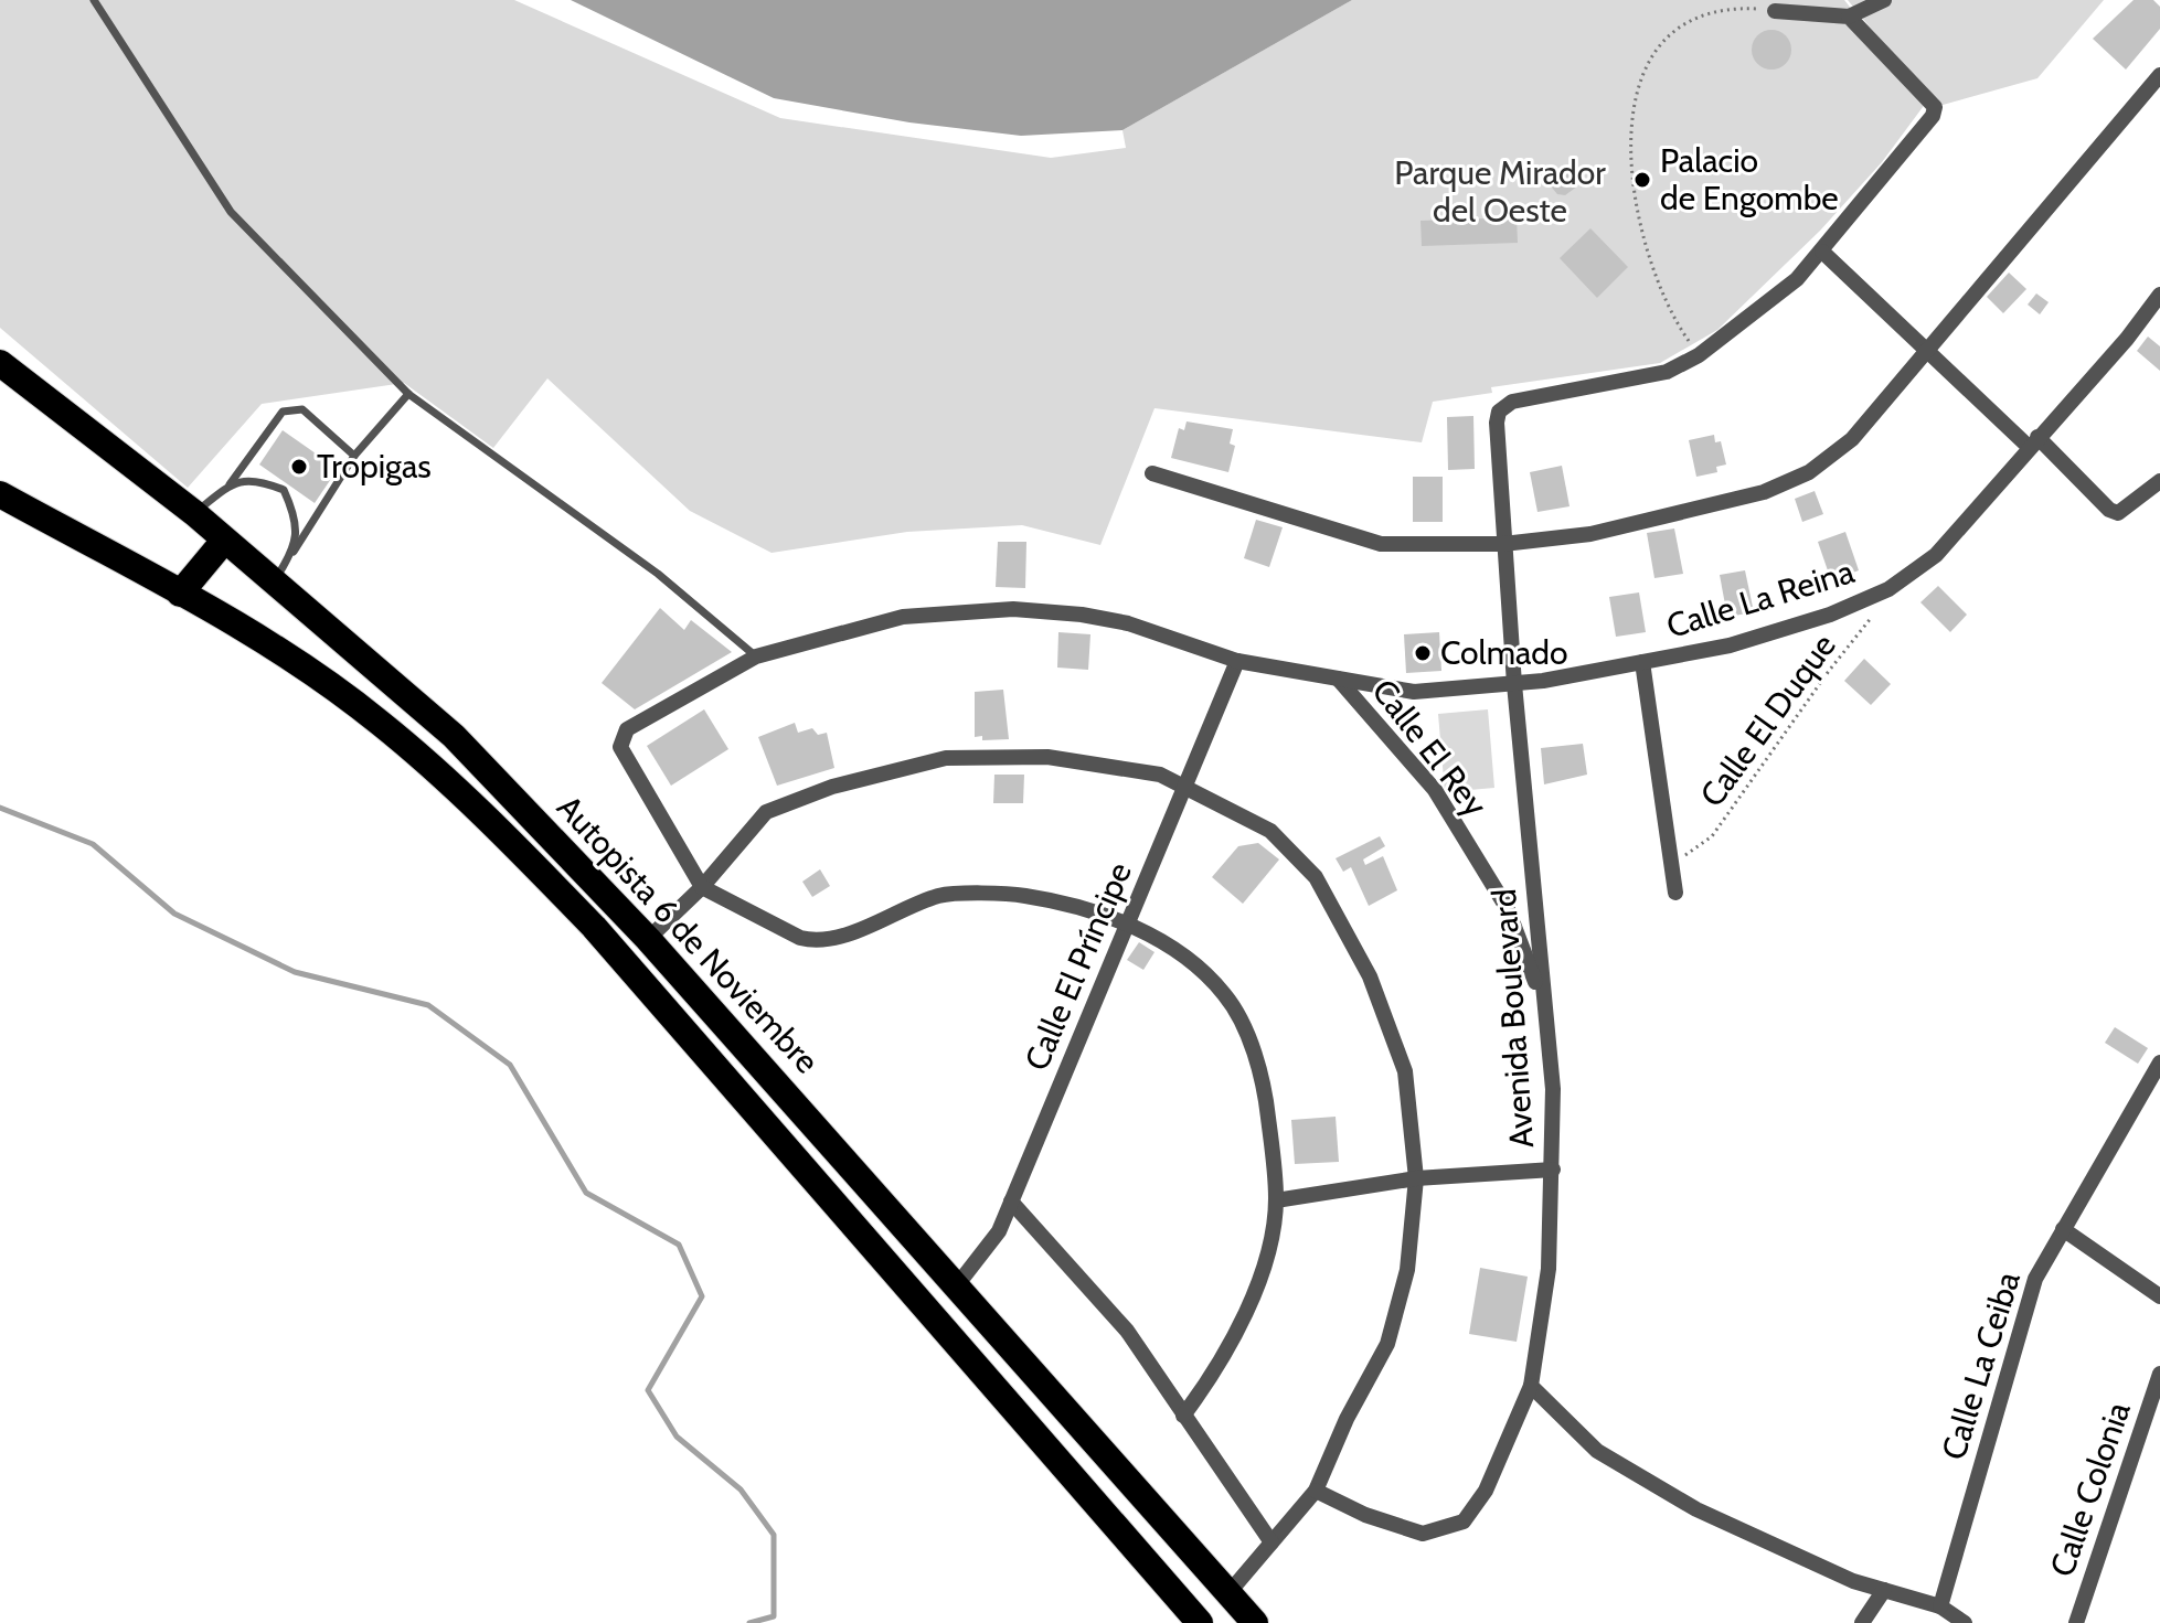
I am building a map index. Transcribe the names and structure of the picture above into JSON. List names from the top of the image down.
{
  "streets": {
    "highway": ["Autopista 6 de Noviembre"],
    "street": [
      "Calle La Reina",
      "Calle El Rey",
      "Calle El Príncipe",
      "Avenida Boulevard",
      "Calle La Ceiba",
      "Calle Colonia"
    ],
    "path": ["Calle El Duque"]
  },
  "crossings": [
    ["Calle La Reina", "Calle El Duque"],
    ["Calle La Reina", "Calle El Rey"],
    ["Calle La Reina", "Calle El Príncipe"],
    ["Calle La Reina", "Avenida Boulevard"],
    ["Calle El Rey", "Avenida Boulevard"],
    ["Autopista 6 de Noviembre", "Calle El Príncipe"]
  ],
  "parks": ["Parque Mirador del Oeste"],
  "places": ["Palacio de Engombe", "Tropigas", "Colmado"]
}
